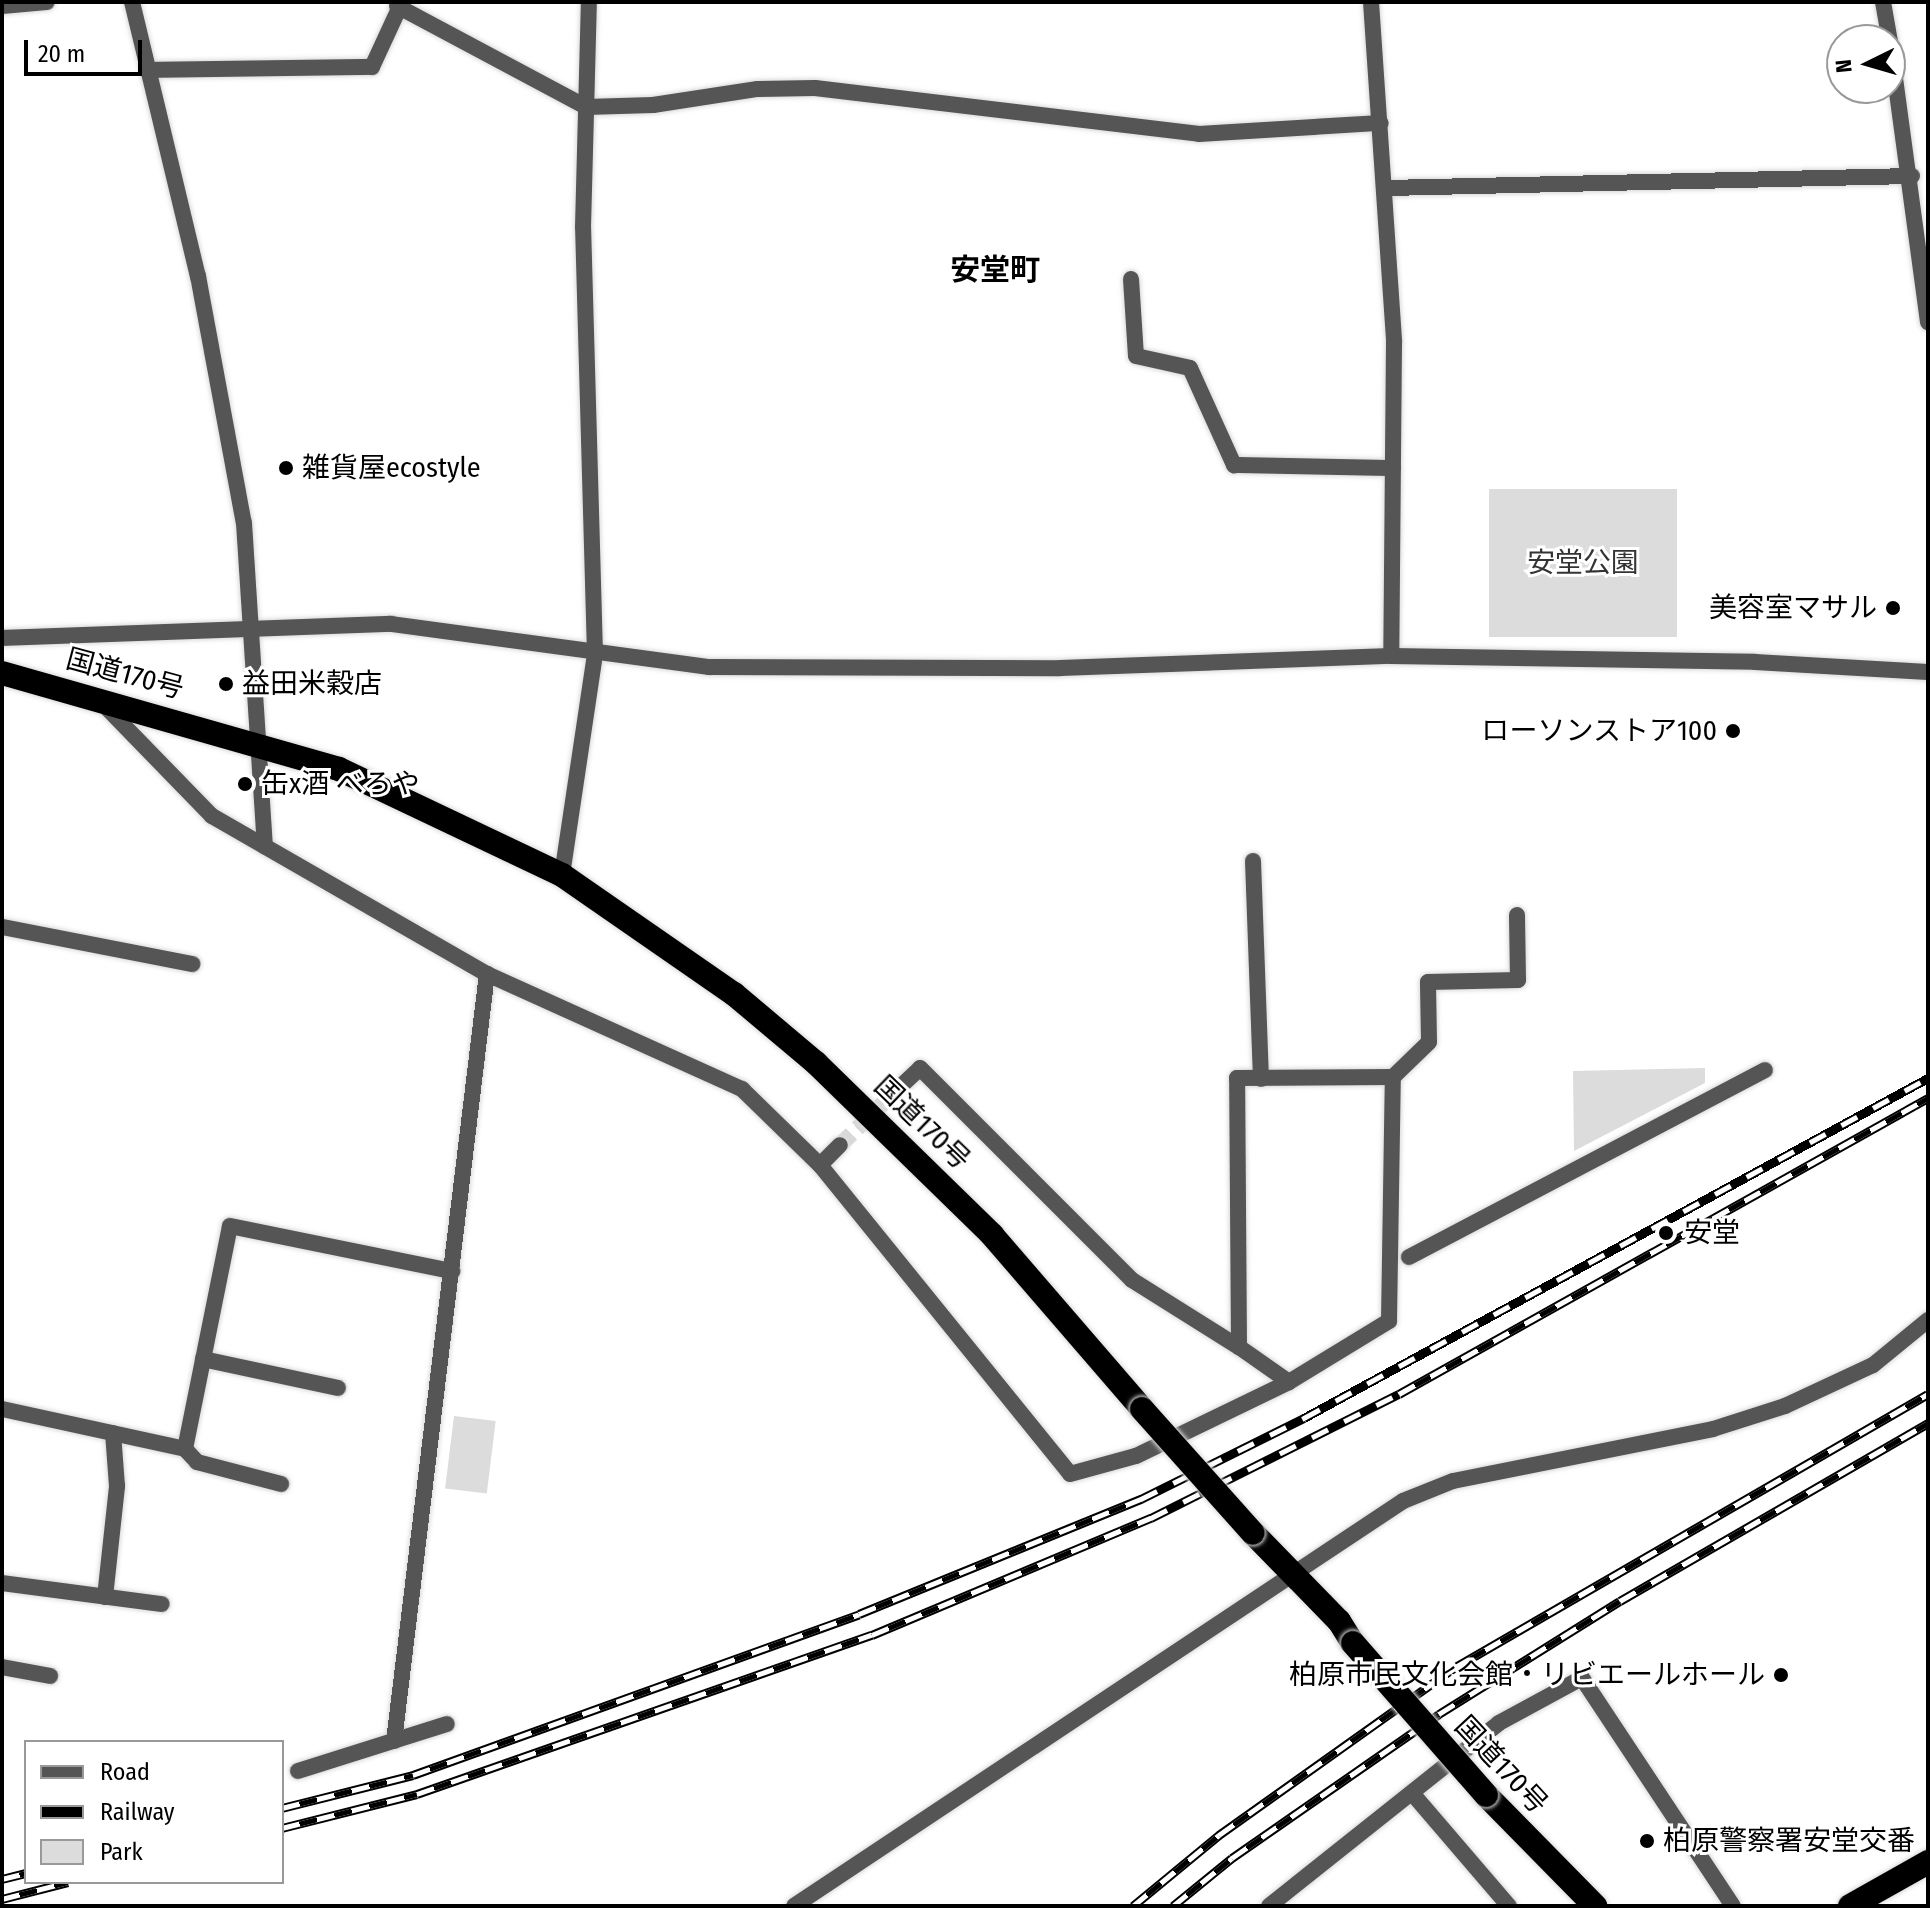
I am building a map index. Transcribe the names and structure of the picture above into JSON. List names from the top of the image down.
{
  "streets": {
    "highway": ["国道170号"]
  },
  "districts": ["安堂町"],
  "parks": ["安堂公園"],
  "places": [
    "雑貨屋ecostyle",
    "美容室マサル",
    "益田米穀店",
    "ローソンストア100",
    "缶x酒 べろや",
    "安堂",
    "柏原市民文化会館・リビエールホール",
    "柏原警察署安堂交番"
  ],
  "legend": ["Road", "Railway", "Park"],
  "scale_bar": "20 m",
  "north": "left"
}
